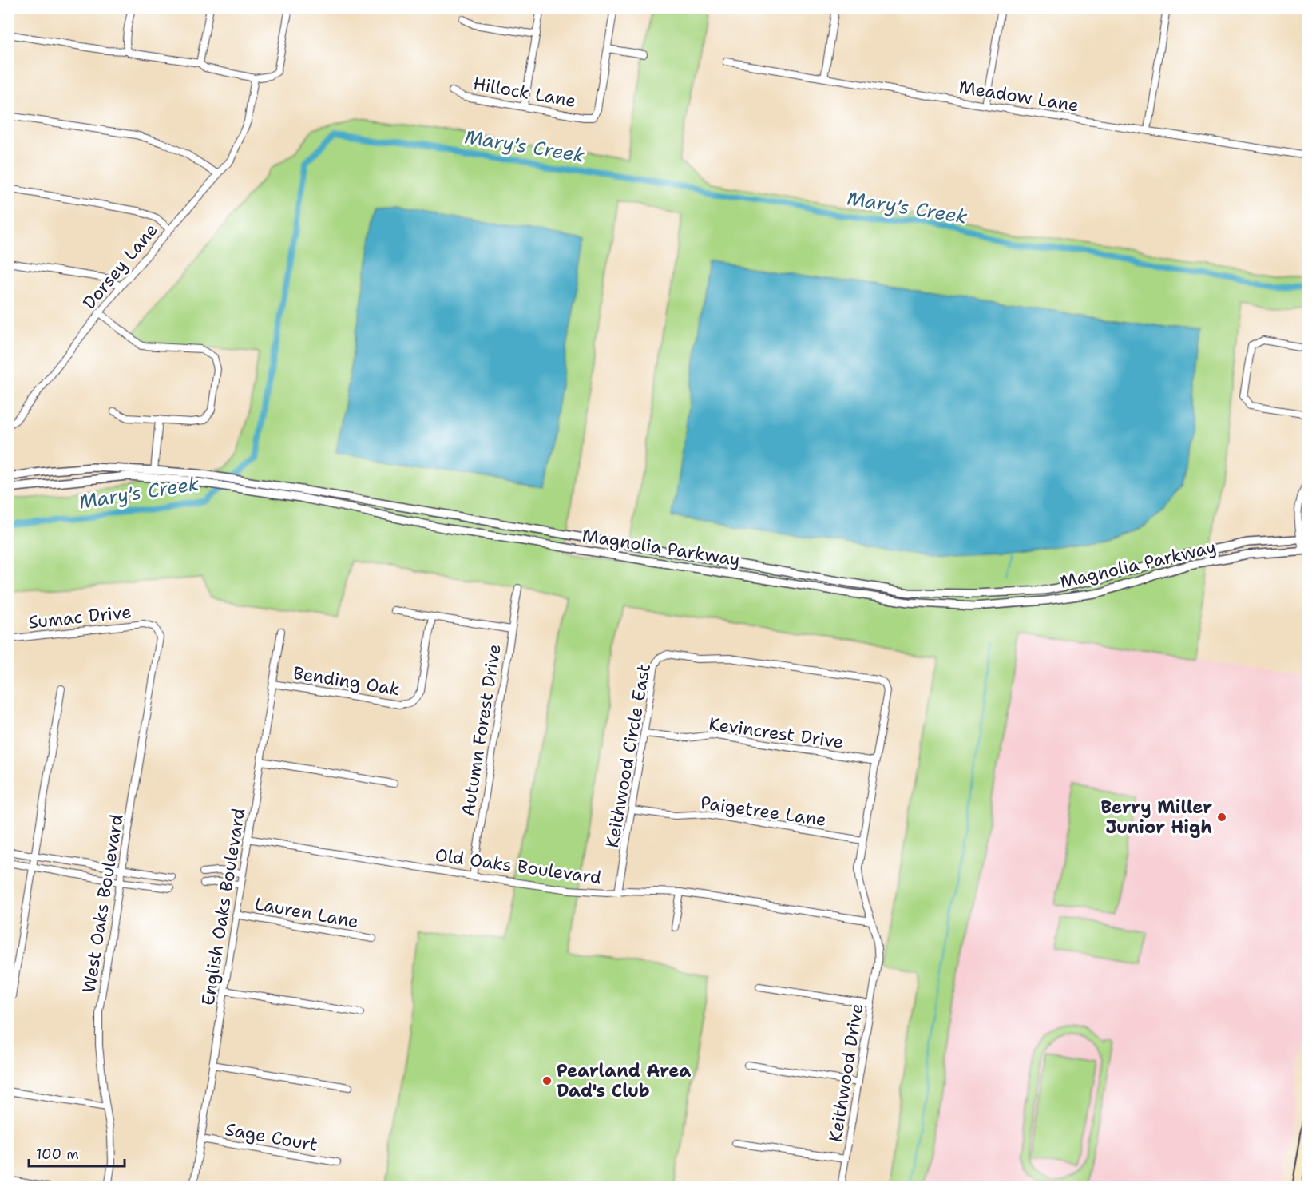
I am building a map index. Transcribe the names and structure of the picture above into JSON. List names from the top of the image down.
{
  "streets": {
    "street": [
      "Hillock Lane",
      "Meadow Lane",
      "Dorsey Lane",
      "Magnolia Parkway",
      "Sumac Drive",
      "Bending Oak",
      "Autumn Forest Drive",
      "Kevincrest Drive",
      "Keithwood Circle East",
      "Paigetree Lane",
      "Old Oaks Boulevard",
      "West Oaks Boulevard",
      "English Oaks Boulevard",
      "Lauren Lane",
      "Keithwood Drive",
      "Sage Court"
    ]
  },
  "crossings": [
    ["Sumac Drive", "West Oaks Boulevard"],
    ["Bending Oak", "English Oaks Boulevard"],
    ["Autumn Forest Drive", "Old Oaks Boulevard"],
    ["Kevincrest Drive", "Keithwood Circle East"],
    ["Kevincrest Drive", "Keithwood Drive"],
    ["Keithwood Circle East", "Paigetree Lane"],
    ["Keithwood Circle East", "Old Oaks Boulevard"],
    ["Keithwood Circle East", "Keithwood Drive"],
    ["Paigetree Lane", "Keithwood Drive"],
    ["Old Oaks Boulevard", "English Oaks Boulevard"],
    ["Old Oaks Boulevard", "Keithwood Drive"],
    ["English Oaks Boulevard", "Lauren Lane"],
    ["English Oaks Boulevard", "Sage Court"]
  ],
  "water": ["Mary's Creek"],
  "places": ["Berry Miller Junior High", "Pearland Area Dad's Club"],
  "scale_bar": "100 m"
}
